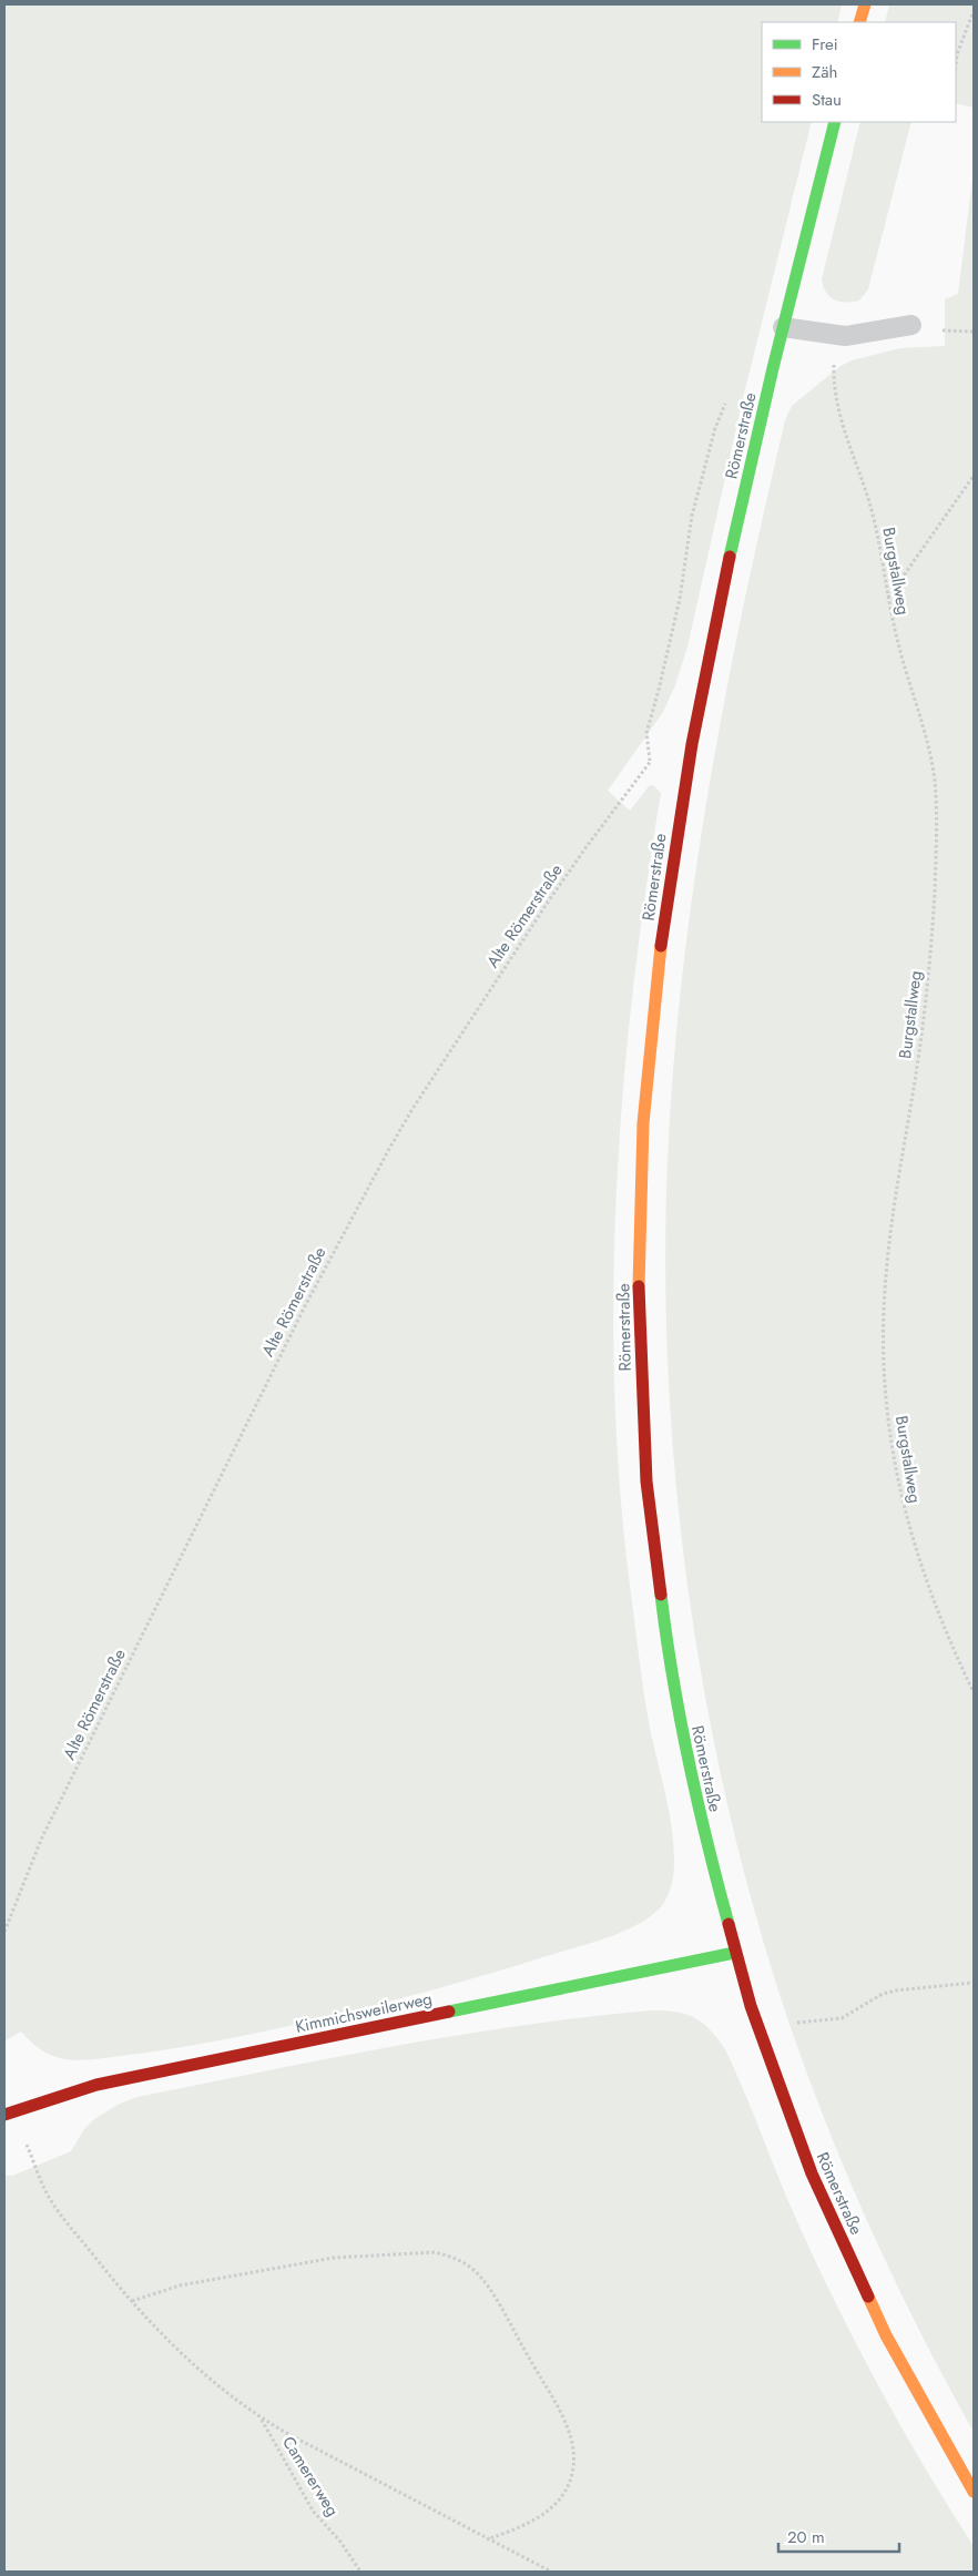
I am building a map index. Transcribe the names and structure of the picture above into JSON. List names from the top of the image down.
{
  "streets": {
    "street": ["Römerstraße", "Kimmichsweilerweg"],
    "path": ["Burgstallweg", "Alte Römerstraße", "Camererweg"]
  },
  "crossings": [
    ["Römerstraße", "Alte Römerstraße"],
    ["Römerstraße", "Kimmichsweilerweg"]
  ],
  "legend": ["Frei", "Zäh", "Stau"],
  "scale_bar": "20 m"
}
